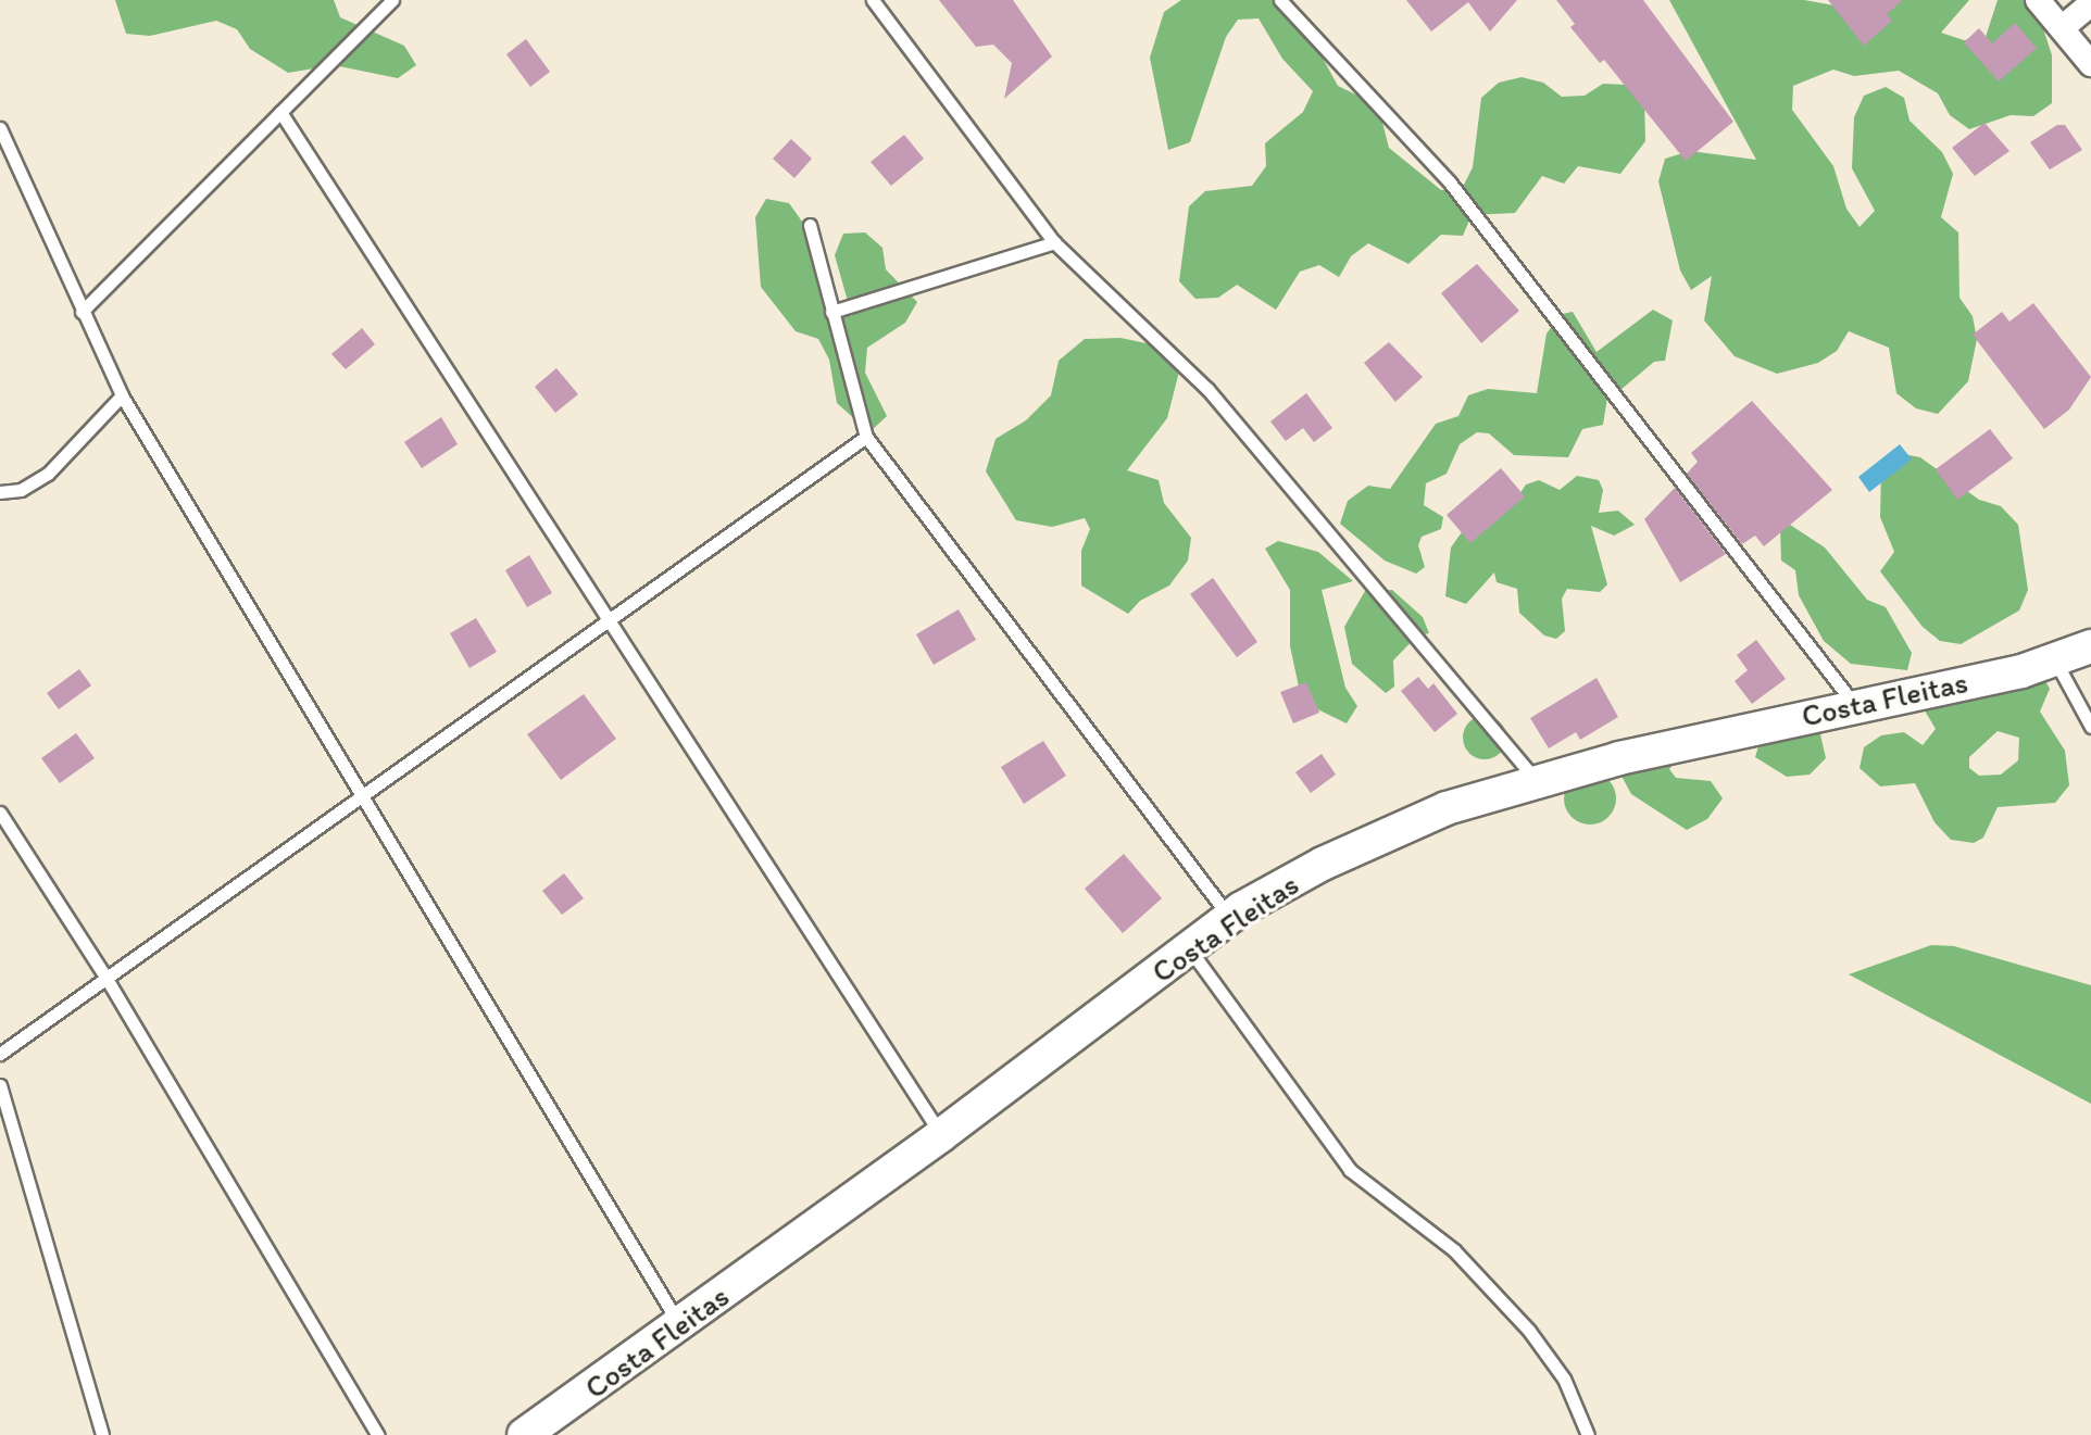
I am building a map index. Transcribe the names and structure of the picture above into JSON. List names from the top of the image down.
{
  "streets": {
    "main road": ["Costa Fleitas"]
  }
}
